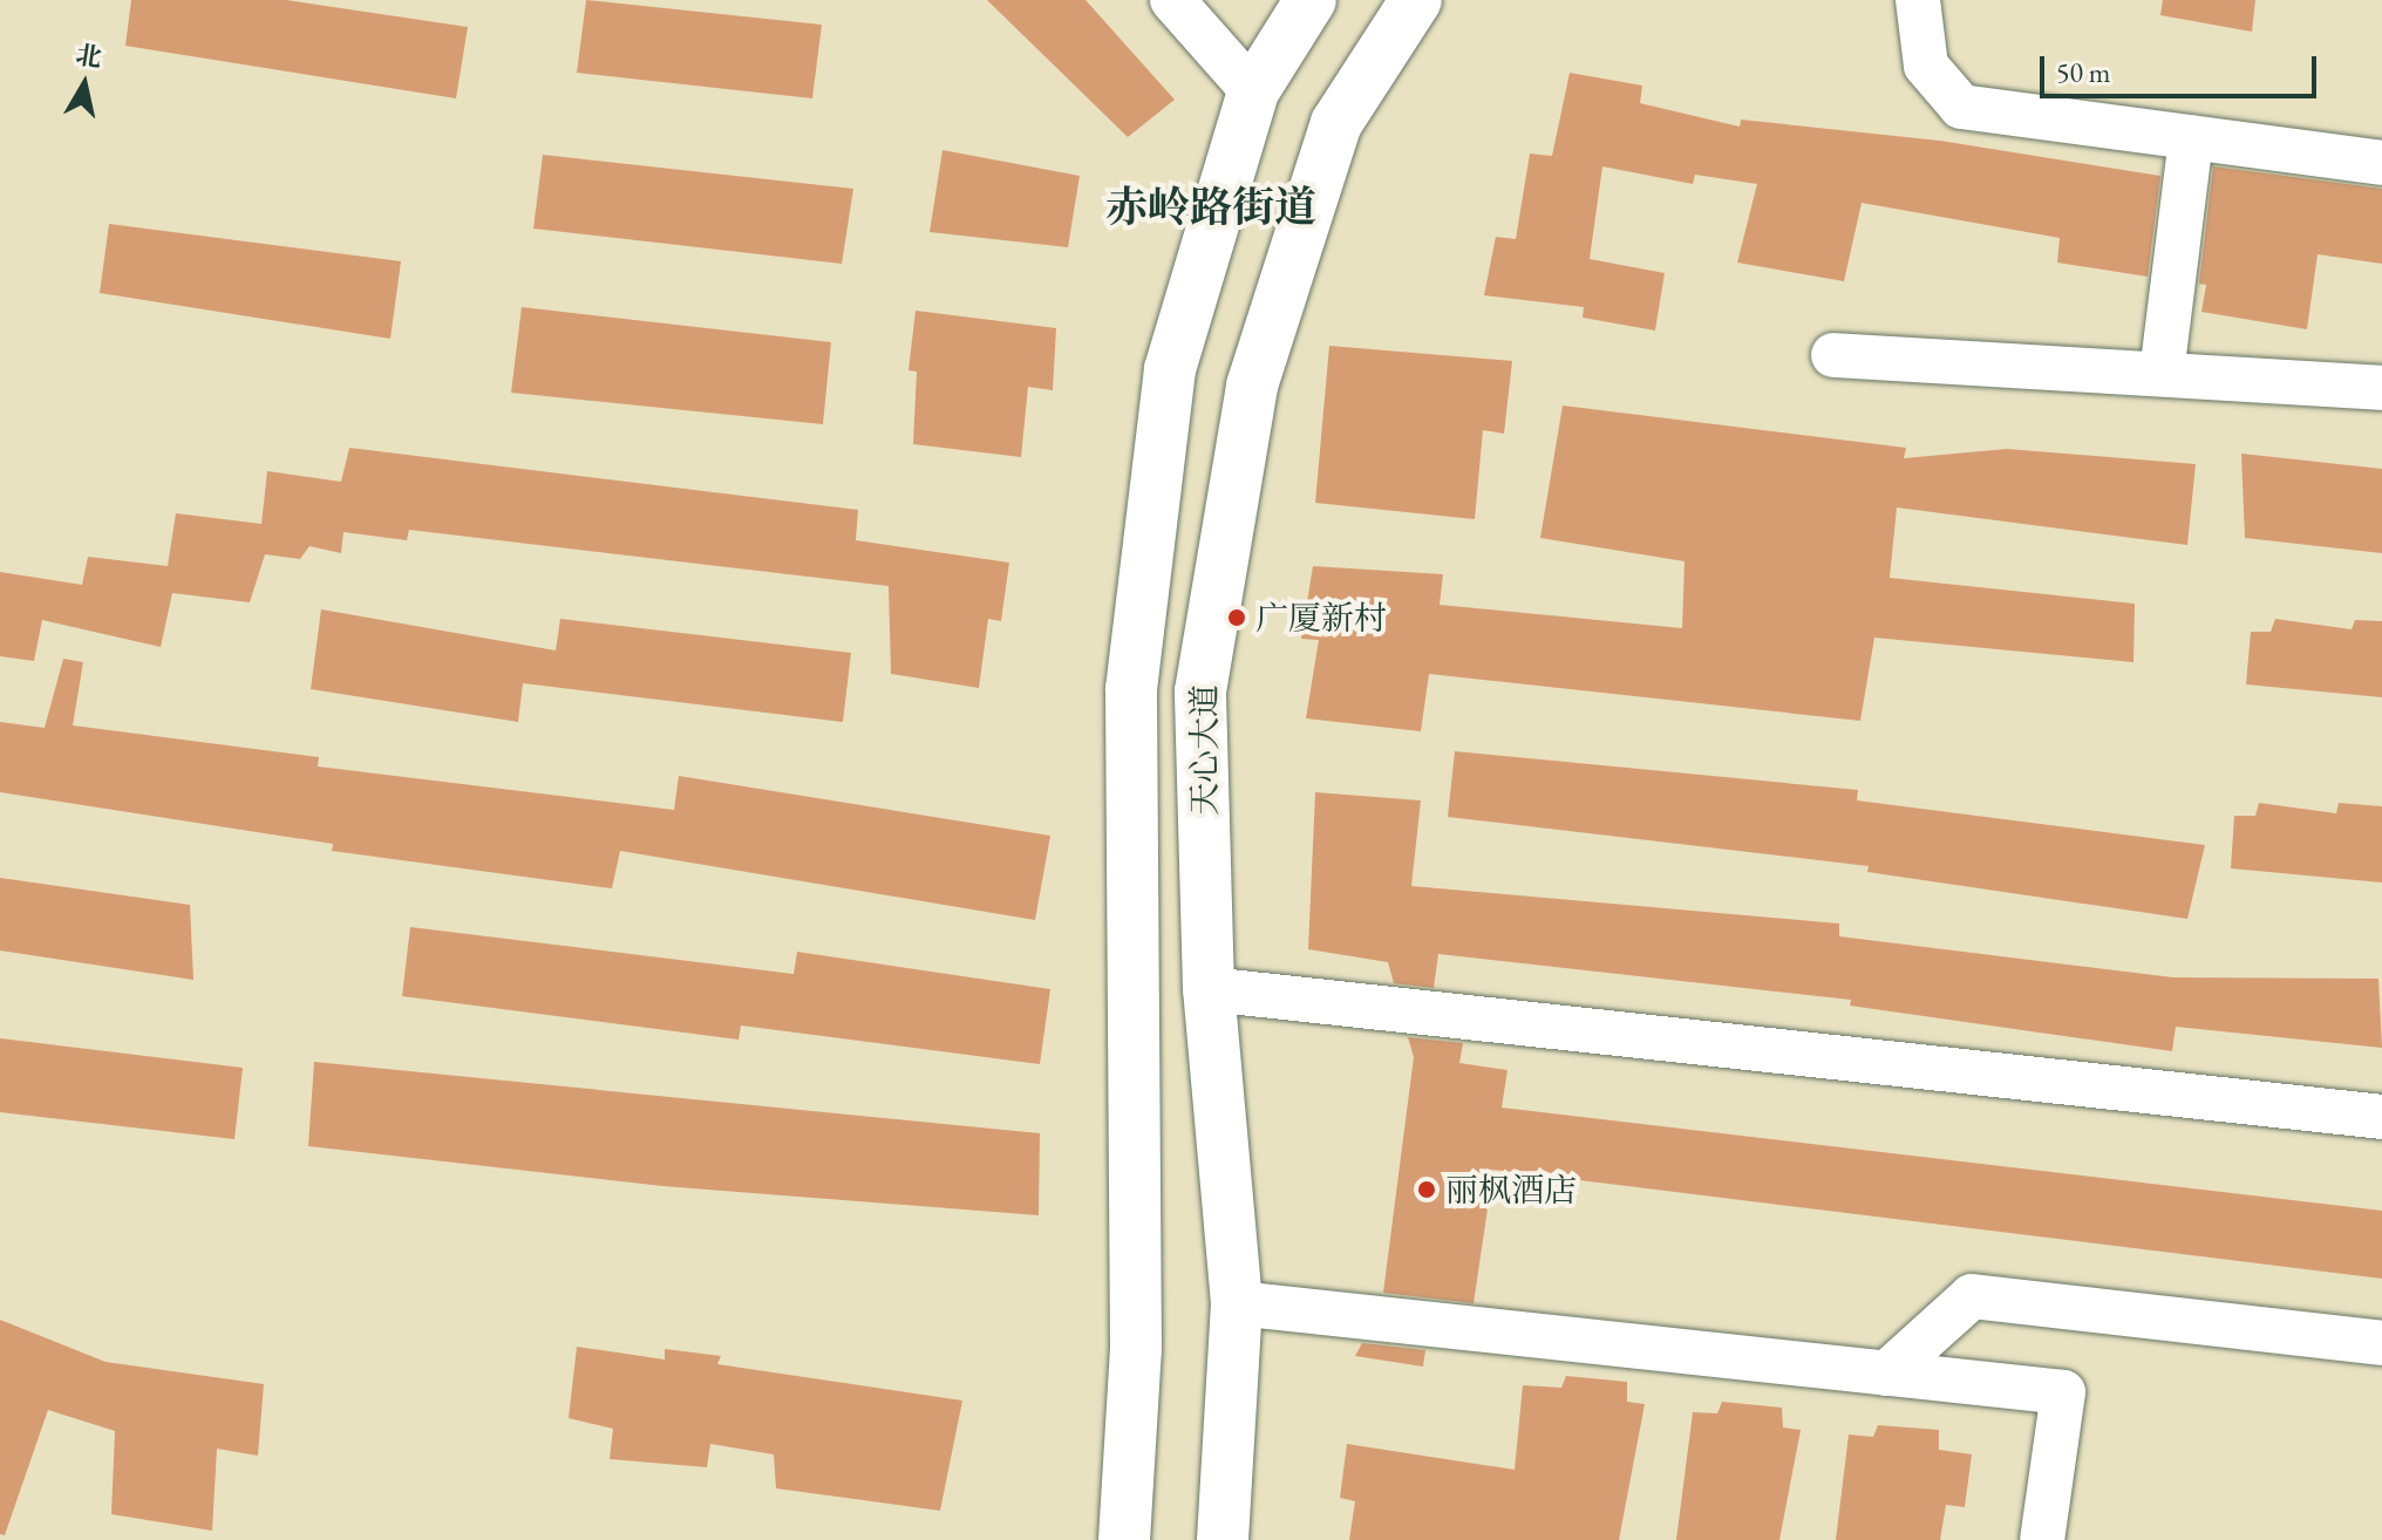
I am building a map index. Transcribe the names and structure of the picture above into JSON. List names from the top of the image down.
{
  "streets": {
    "main road": ["天心大道"]
  },
  "districts": ["赤岭路街道"],
  "places": ["广厦新村", "丽枫酒店"],
  "scale_bar": "50 m",
  "north": "top"
}
